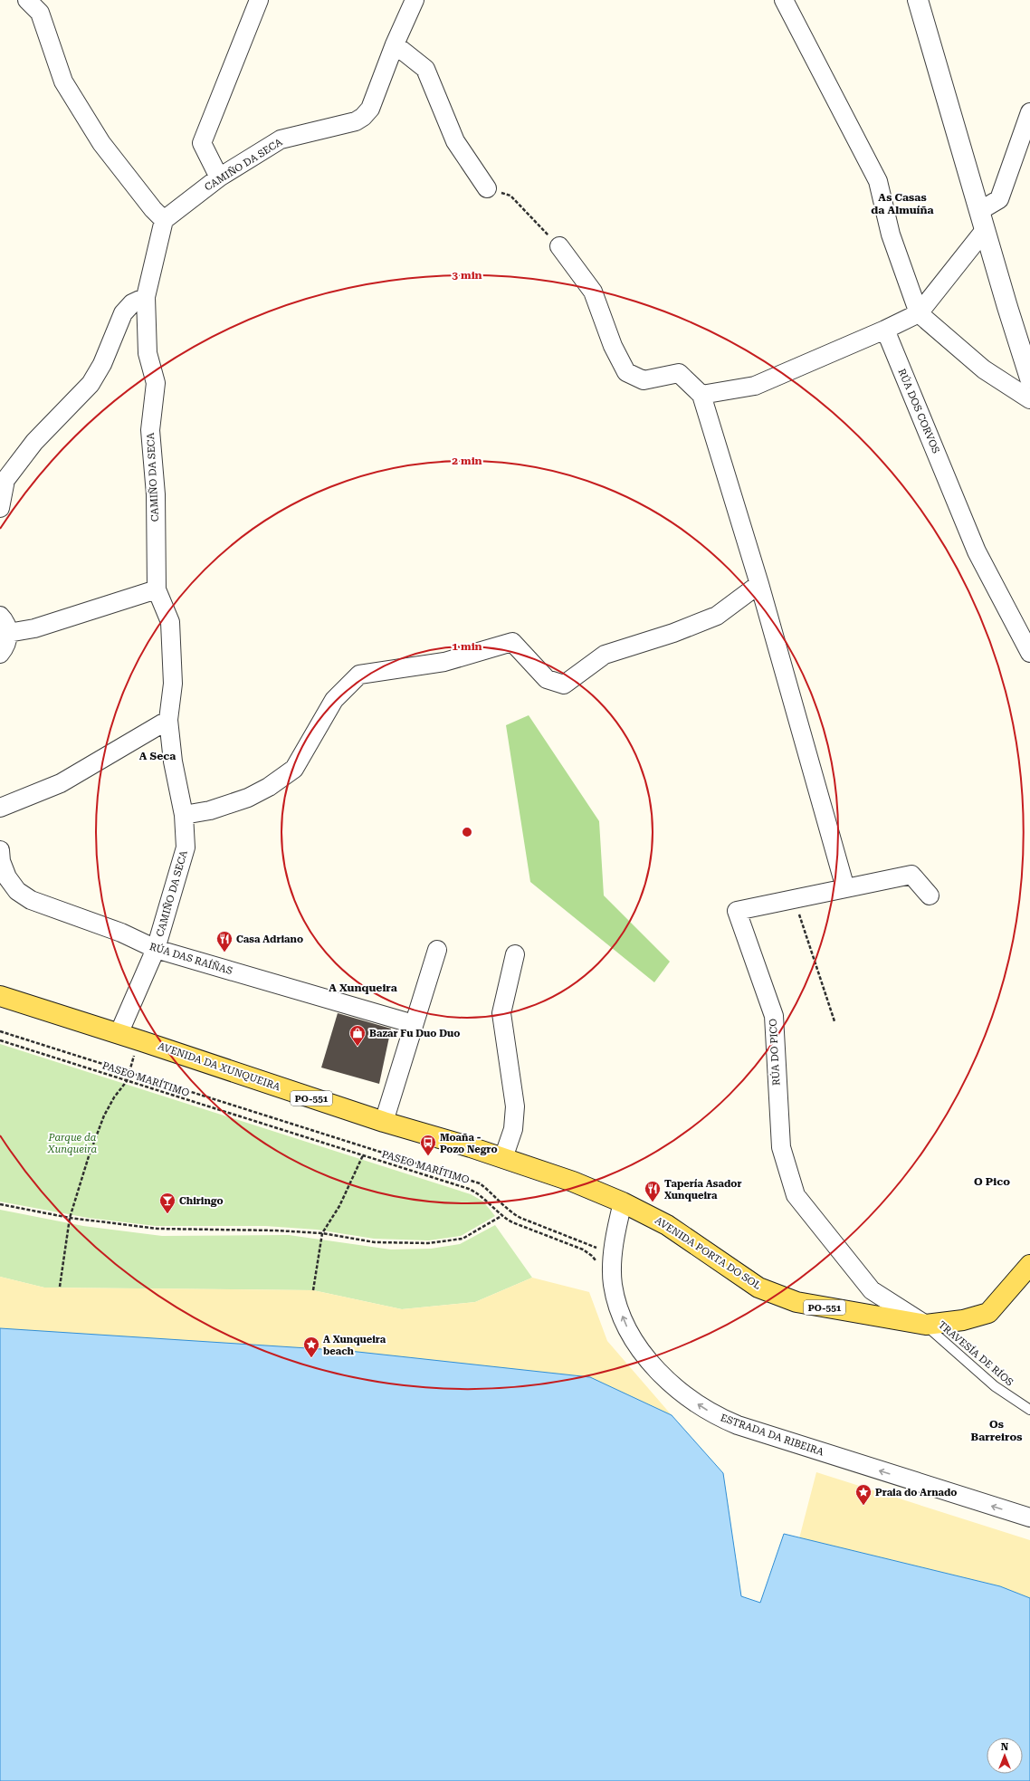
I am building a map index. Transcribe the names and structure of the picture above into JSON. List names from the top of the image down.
{
  "streets": {
    "main road": ["AVENIDA DA XUNQUEIRA", "PO-551", "AVENIDA PORTA DO SOL"],
    "street": [
      "CAMIÑO DA SECA",
      "RÚA DOS CORVOS",
      "RÚA DAS RAÍÑAS",
      "RÚA DO PICO",
      "ESTRADA DA RIBEIRA"
    ],
    "lane": ["TRAVESÍA DE RÍOS"],
    "path": ["PASEO MARÍTIMO"]
  },
  "crossings": [
    ["CAMIÑO DA SECA", "RÚA DAS RAÍÑAS"],
    ["CAMIÑO DA SECA", "AVENIDA DA XUNQUEIRA"],
    ["RÚA DO PICO", "AVENIDA PORTA DO SOL"],
    ["RÚA DO PICO", "TRAVESÍA DE RÍOS"],
    ["AVENIDA DA XUNQUEIRA", "AVENIDA PORTA DO SOL"],
    ["AVENIDA DA XUNQUEIRA", "ESTRADA DA RIBEIRA"],
    ["AVENIDA PORTA DO SOL", "TRAVESÍA DE RÍOS"],
    ["AVENIDA PORTA DO SOL", "ESTRADA DA RIBEIRA"]
  ],
  "one_way": ["ESTRADA DA RIBEIRA"],
  "districts": [
    "As Casas da Almuíña",
    "A Seca",
    "A Xunqueira",
    "O Pico",
    "Os Barreiros"
  ],
  "parks": ["Parque da Xunqueira"],
  "places": {
    "restaurant": ["Casa Adriano", "Tapería Asador Xunqueira"],
    "shop": ["Bazar Fu Duo Duo"],
    "bus stop": ["Moaña - Pozo Negro"],
    "bar": ["Chiringo"],
    "place": ["A Xunqueira beach", "Praia do Arnado"]
  },
  "north": "top",
  "rings": ["3 min", "2 min", "1 min"]
}
